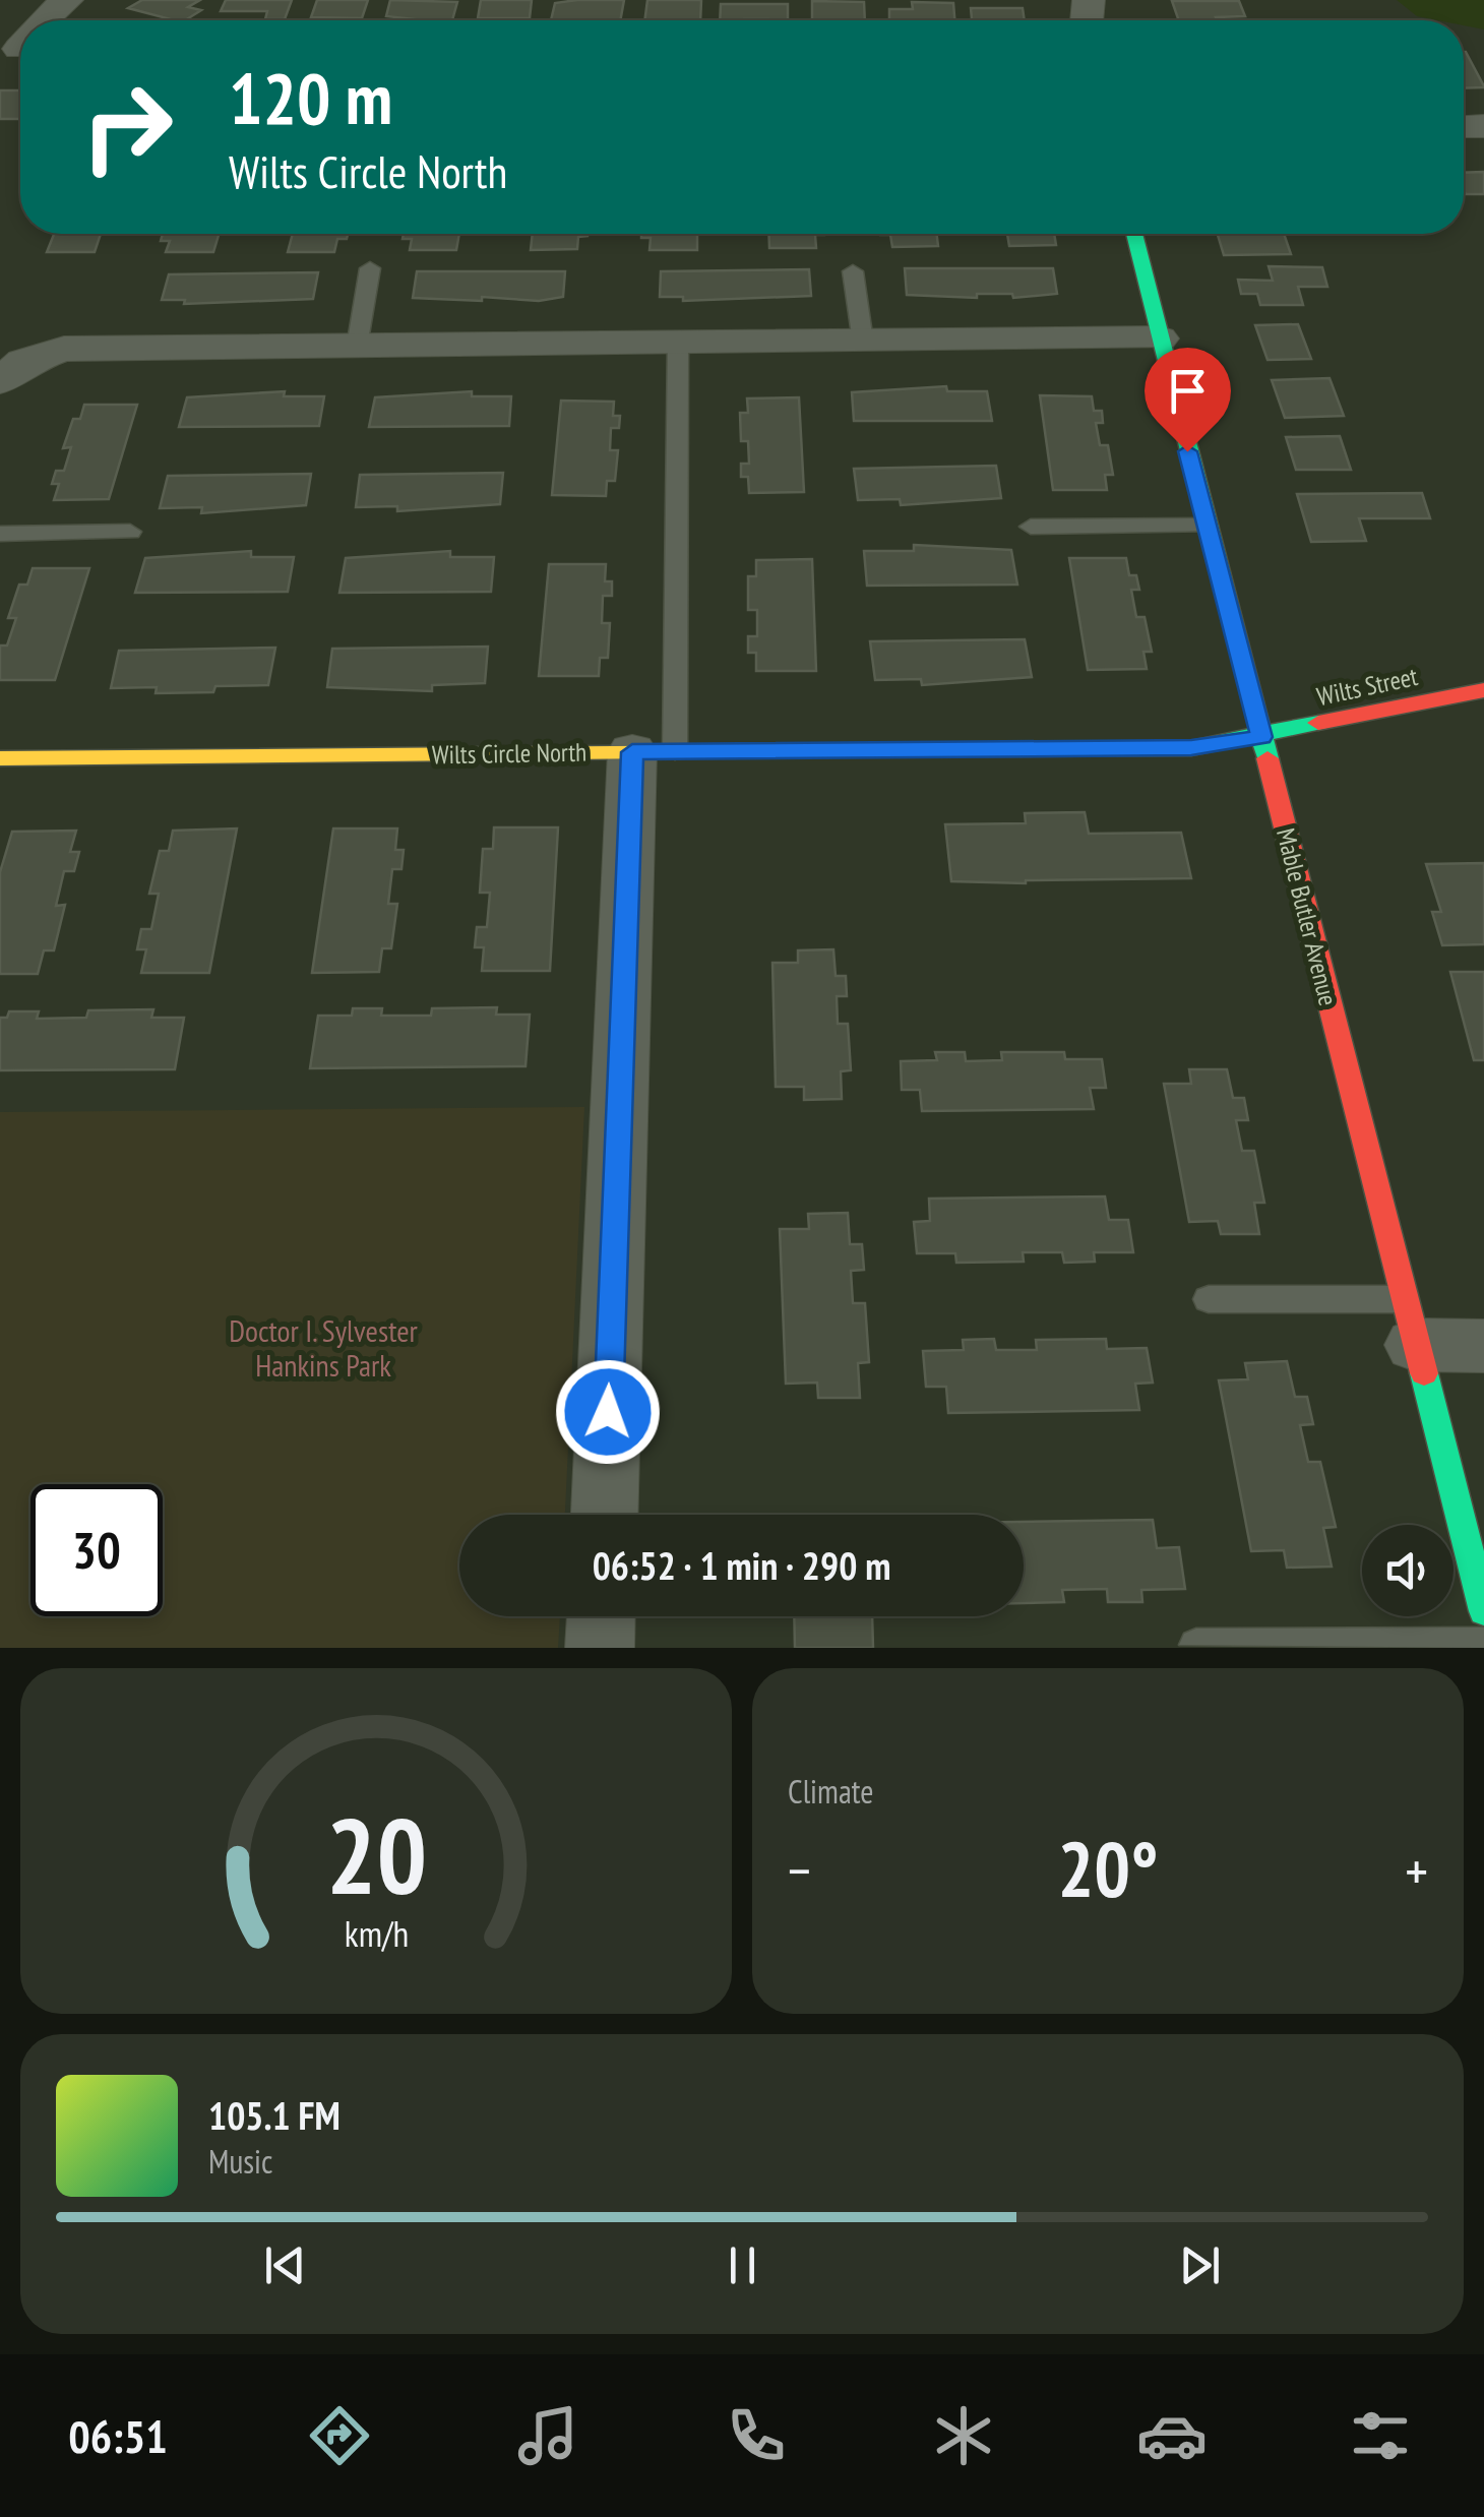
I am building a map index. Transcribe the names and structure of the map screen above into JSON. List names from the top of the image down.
{
  "streets": {
    "street": ["Wilts Street", "Wilts Circle North", "Mable Butler Avenue"]
  },
  "crossings": [
    ["Wilts Street", "Wilts Circle North"],
    ["Wilts Street", "Mable Butler Avenue"],
    ["Wilts Circle North", "Mable Butler Avenue"]
  ],
  "parks": ["Doctor I. Sylvester Hankins Park"],
  "page": {
    "turn": ["120 m", "Wilts Circle North"],
    "limit": "30",
    "trip": "06:52 · 1 min · 290 m",
    "tile": "Climate",
    "heat": ["−", "20°", "+"],
    "song": ["105.1 FM", "Music"],
    "tabs": "06:51",
    "gauge": ["20", "km/h"]
  }
}
